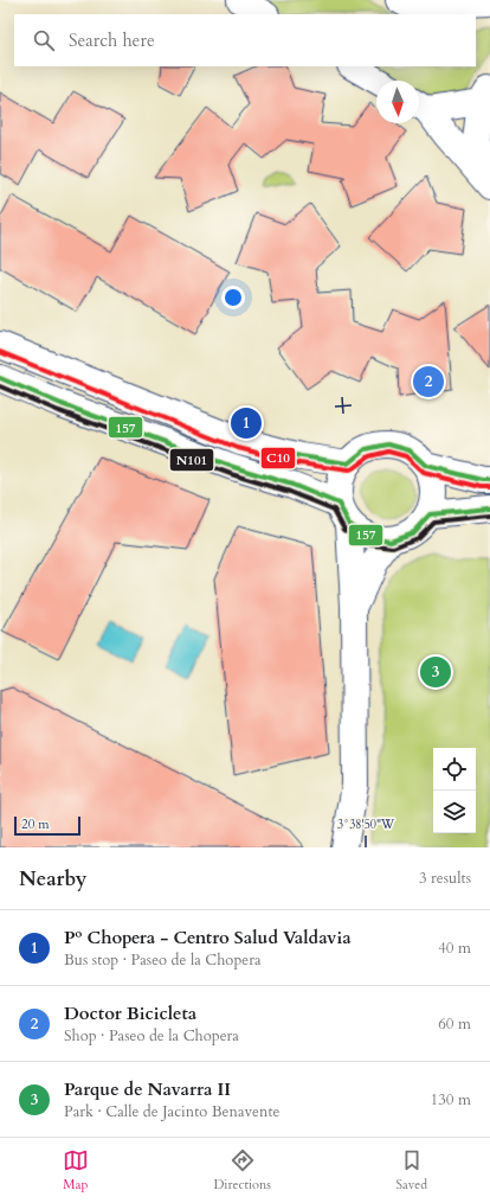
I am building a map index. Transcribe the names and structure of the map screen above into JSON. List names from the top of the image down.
{
  "lines": ["transit line C10", "transit line 157", "transit line N101"],
  "scale_bar": "20 m",
  "north": "bottom",
  "page": {
    "search": "Search here",
    "pins": ["2", "1", "3"],
    "scale": "20 m",
    "heading": ["Nearby", "3 results"],
    "list": [
      {
        "mark": "1",
        "name": "Pº Chopera - Centro Salud Valdavia",
        "note": "Bus stop · Paseo de la Chopera",
        "value": "40 m"
      },
      {
        "mark": "2",
        "name": "Doctor Bicicleta",
        "note": "Shop · Paseo de la Chopera",
        "value": "60 m"
      },
      {
        "mark": "3",
        "name": "Parque de Navarra II",
        "note": "Park · Calle de Jacinto Benavente",
        "value": "130 m"
      }
    ],
    "nav": ["Map", "Directions", "Saved"]
  },
  "coordinates": ["3°38'50\"W"]
}
